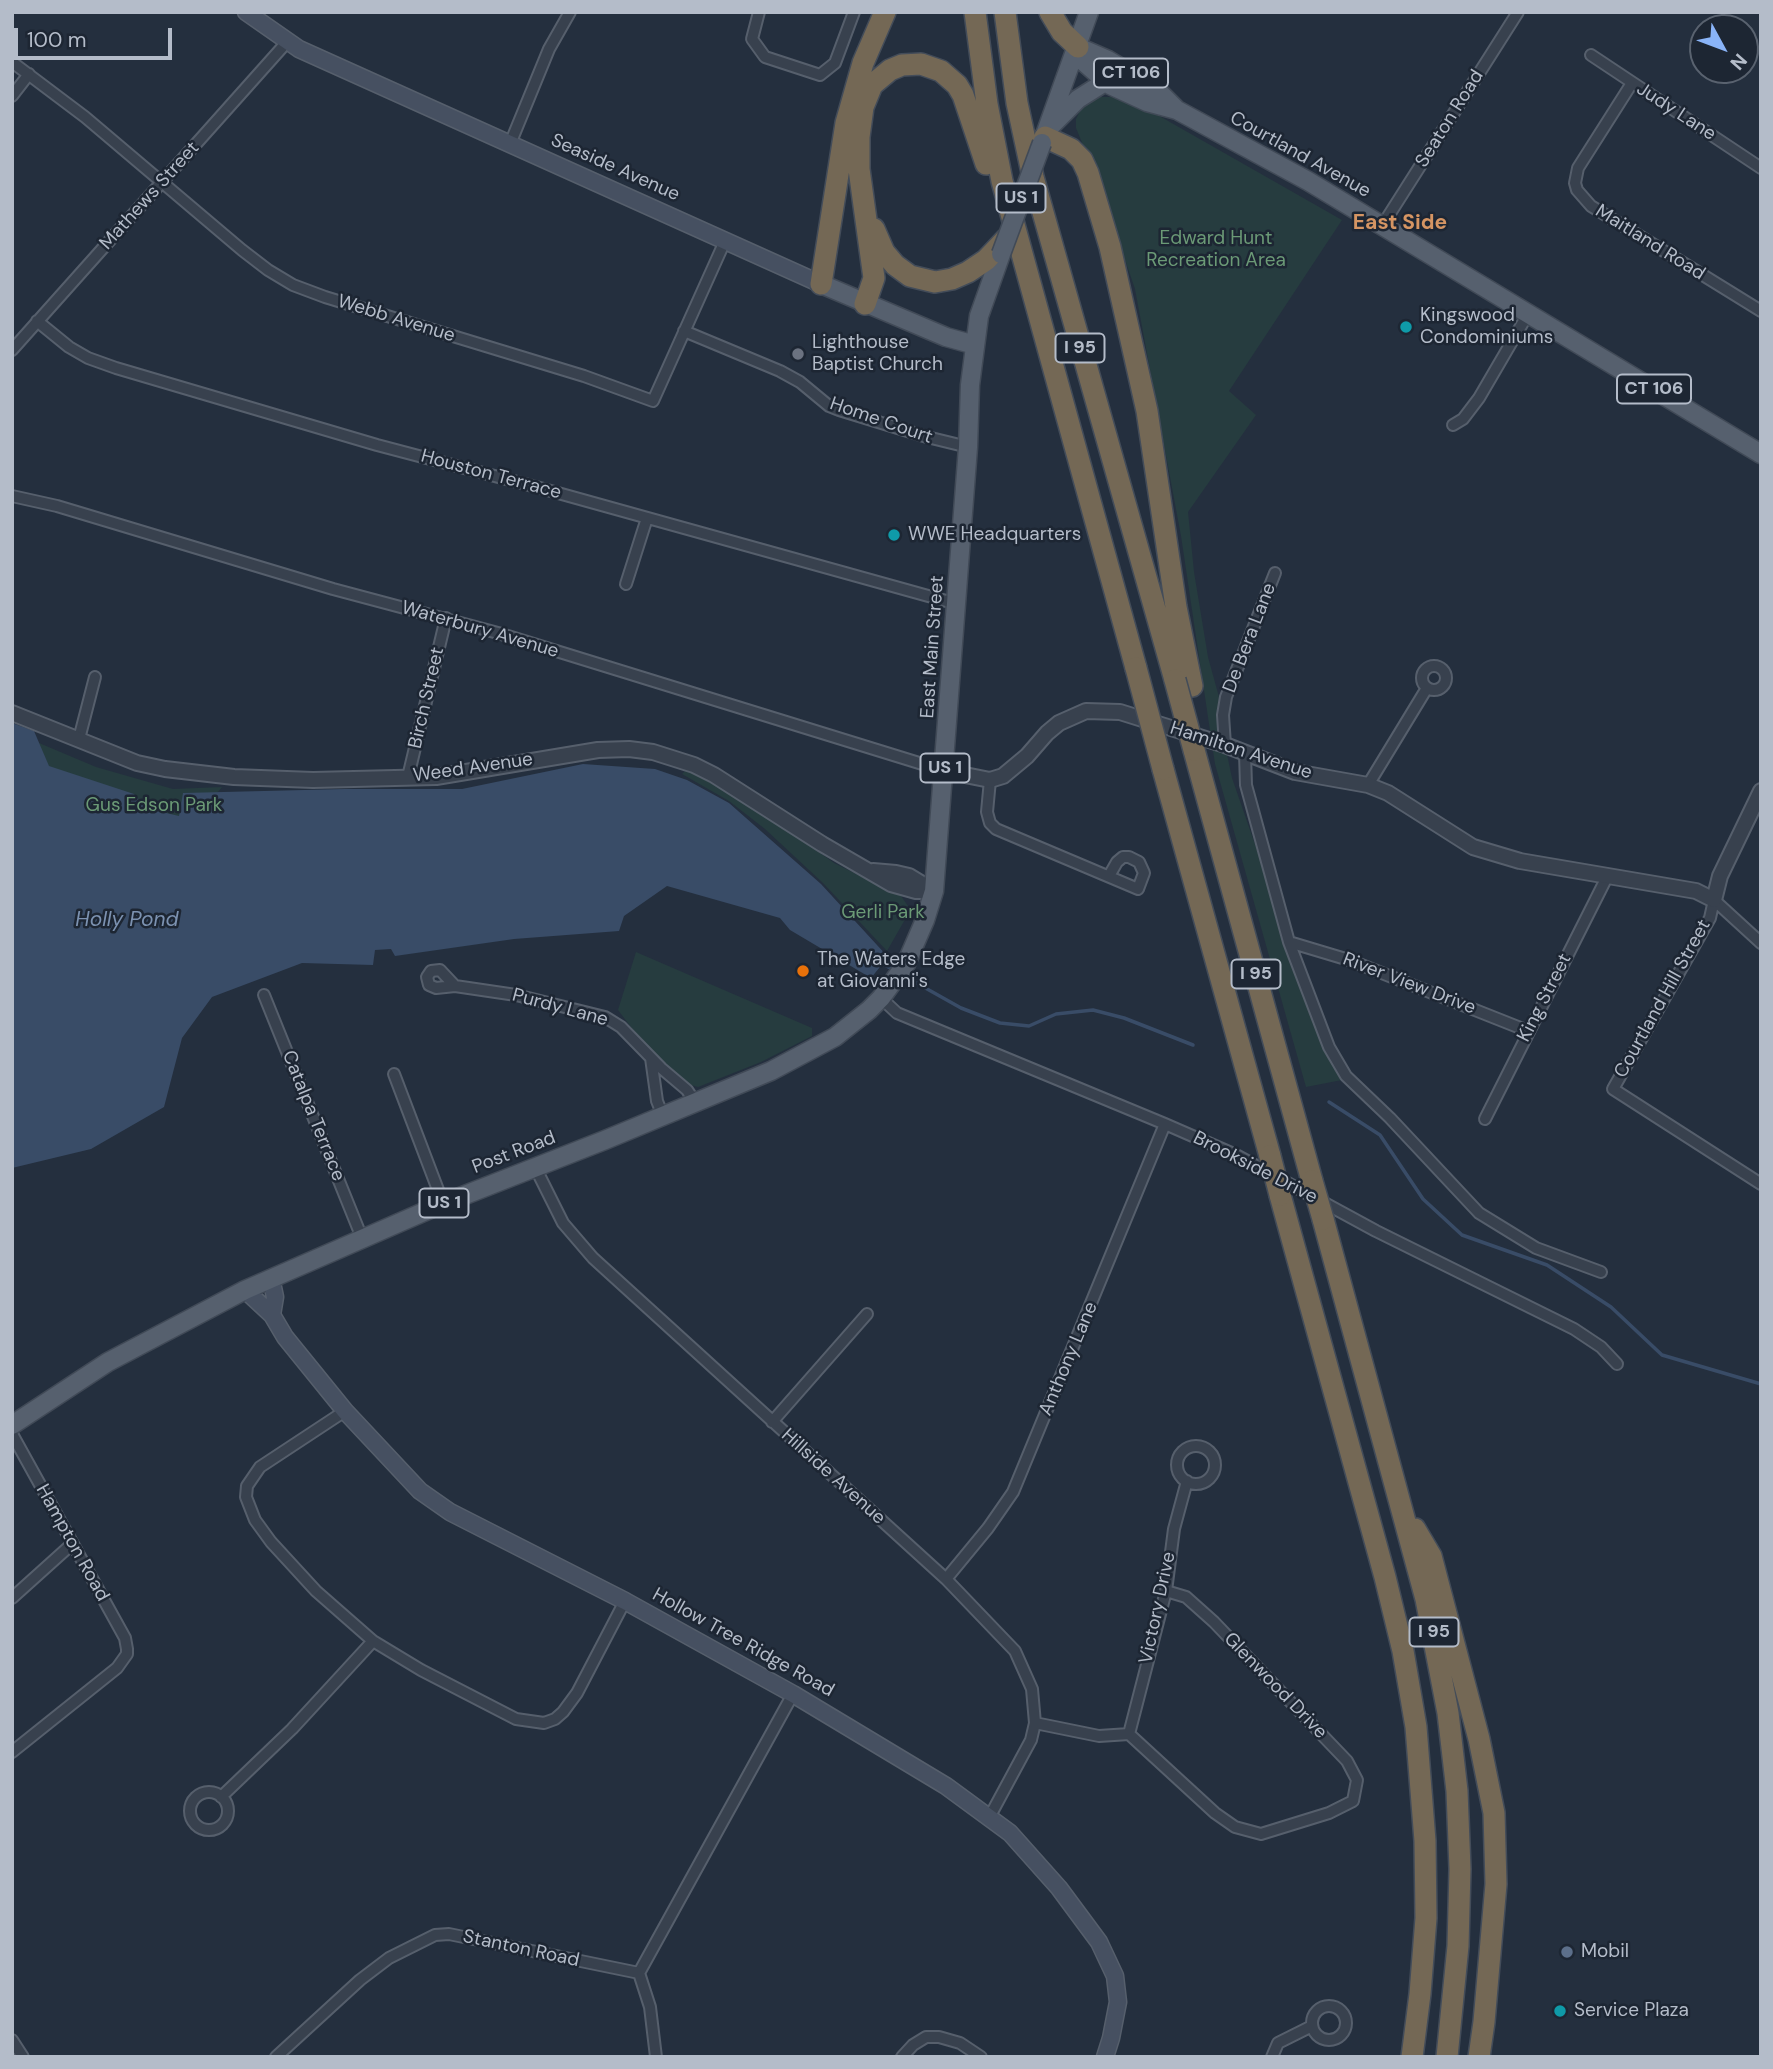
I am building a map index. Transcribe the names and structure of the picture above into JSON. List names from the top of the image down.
{
  "streets": {
    "highway": ["I 95"],
    "main road": [
      "CT 106",
      "Courtland Avenue",
      "Seaside Avenue",
      "US 1",
      "East Main Street",
      "Post Road",
      "Hollow Tree Ridge Road"
    ],
    "street": [
      "Judy Lane",
      "Seaton Road",
      "Mathews Street",
      "Maitland Road",
      "Webb Avenue",
      "Home Court",
      "Houston Terrace",
      "Waterbury Avenue",
      "De Bera Lane",
      "Birch Street",
      "Hamilton Avenue",
      "Weed Avenue",
      "River View Drive",
      "King Street",
      "Courtland Hill Street",
      "Purdy Lane",
      "Catalpa Terrace",
      "Brookside Drive",
      "Anthony Lane",
      "Hillside Avenue",
      "Hampton Road",
      "Victory Drive",
      "Glenwood Drive",
      "Stanton Road"
    ]
  },
  "crossings": [
    ["Judy Lane", "Maitland Road"],
    ["Seaton Road", "Courtland Avenue"],
    ["Courtland Avenue", "East Main Street"],
    ["Seaside Avenue", "Mathews Street"],
    ["Seaside Avenue", "Webb Avenue"],
    ["Seaside Avenue", "East Main Street"],
    ["Mathews Street", "Webb Avenue"],
    ["Mathews Street", "Houston Terrace"],
    ["Webb Avenue", "Home Court"],
    ["Home Court", "East Main Street"],
    ["Houston Terrace", "East Main Street"],
    ["Waterbury Avenue", "East Main Street"],
    ["Waterbury Avenue", "Birch Street"],
    ["De Bera Lane", "Hamilton Avenue"],
    ["East Main Street", "Weed Avenue"],
    ["East Main Street", "Post Road"],
    ["East Main Street", "Brookside Drive"],
    ["Birch Street", "Weed Avenue"],
    ["Hamilton Avenue", "King Street"],
    ["Hamilton Avenue", "Courtland Hill Street"],
    ["River View Drive", "King Street"],
    ["Purdy Lane", "Post Road"],
    ["Catalpa Terrace", "Post Road"],
    ["Post Road", "Brookside Drive"],
    ["Post Road", "Hillside Avenue"],
    ["Post Road", "Hollow Tree Ridge Road"],
    ["Brookside Drive", "Anthony Lane"],
    ["Anthony Lane", "Hillside Avenue"],
    ["Hillside Avenue", "Hollow Tree Ridge Road"],
    ["Victory Drive", "Glenwood Drive"]
  ],
  "districts": ["East Side"],
  "water": ["Holly Pond"],
  "parks": ["Edward Hunt Recreation Area", "Gus Edson Park", "Gerli Park"],
  "places": [
    "Kingswood Condominiums",
    "Lighthouse Baptist Church",
    "WWE Headquarters",
    "The Waters Edge at Giovanni's",
    "Mobil",
    "Service Plaza"
  ],
  "scale_bar": "100 m",
  "north": "bottom right"
}
